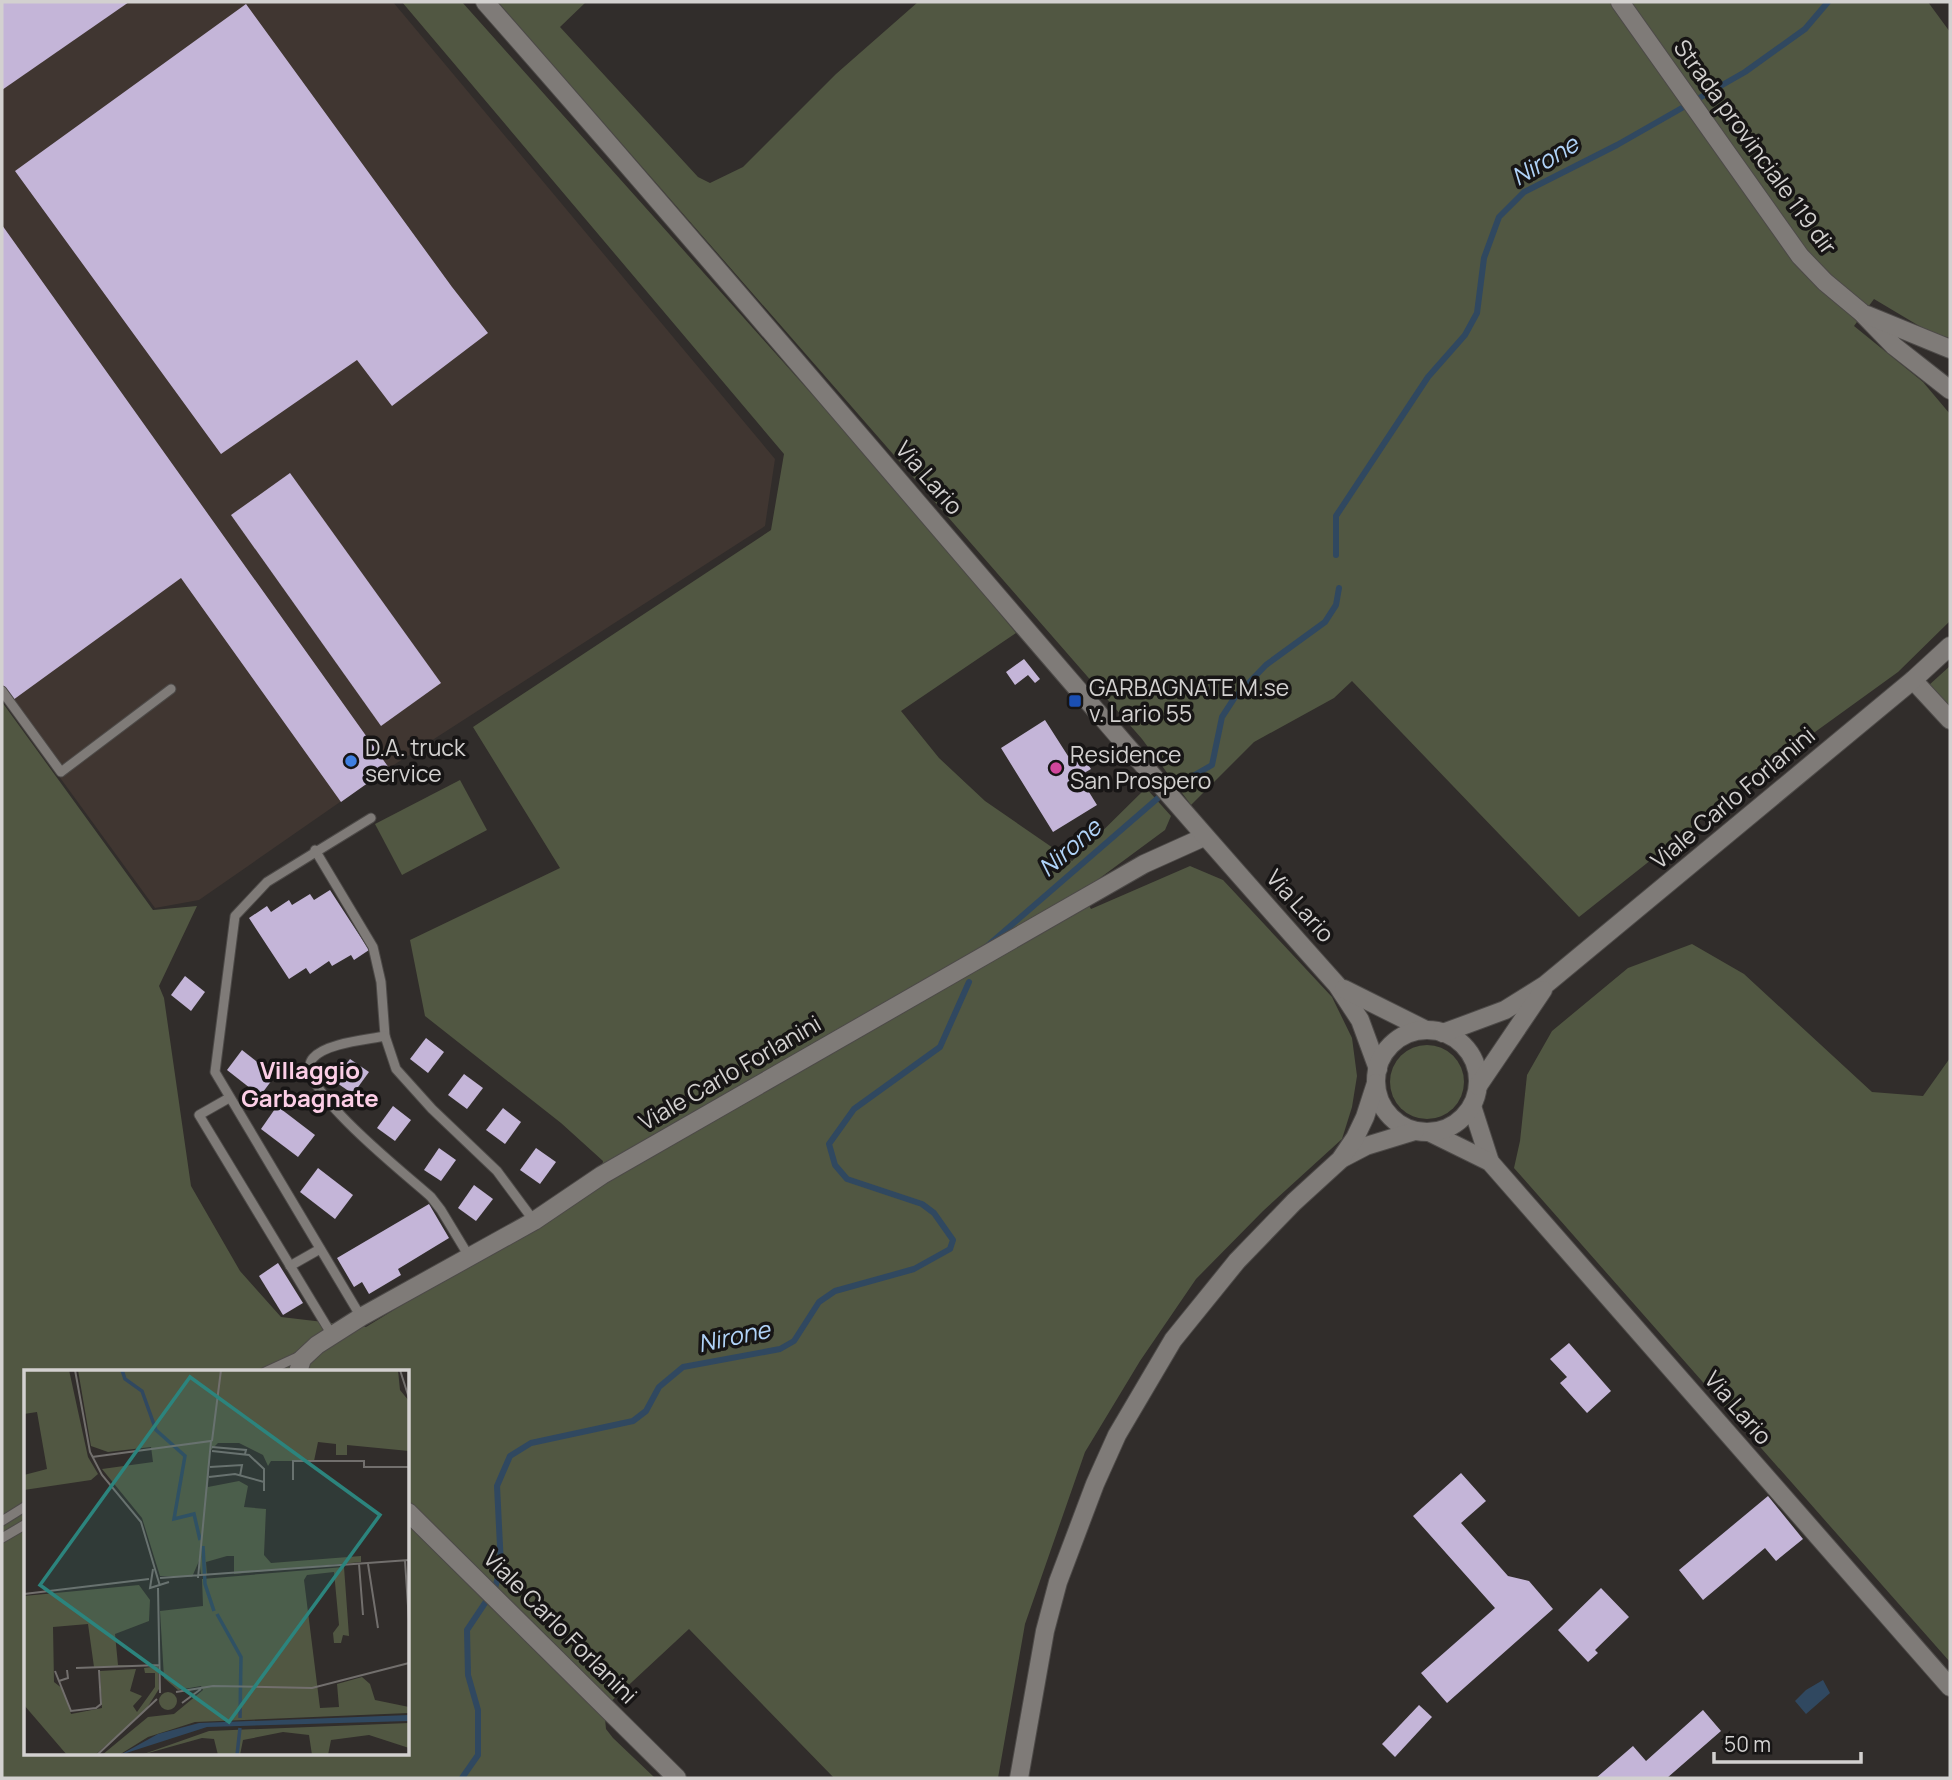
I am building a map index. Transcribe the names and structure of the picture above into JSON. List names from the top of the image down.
{
  "streets": {
    "street": ["Strada provinciale 119 dir", "Via Lario", "Viale Carlo Forlanini"]
  },
  "crossings": [
    ["Via Lario", "Viale Carlo Forlanini"]
  ],
  "districts": ["Villaggio Garbagnate"],
  "water": ["Nirone"],
  "places": {
    "transit": ["GARBAGNATE M.se v. Lario 55"],
    "other": ["D.A. truck service", "Residence San Prospero"]
  },
  "scale_bar": "50 m"
}
